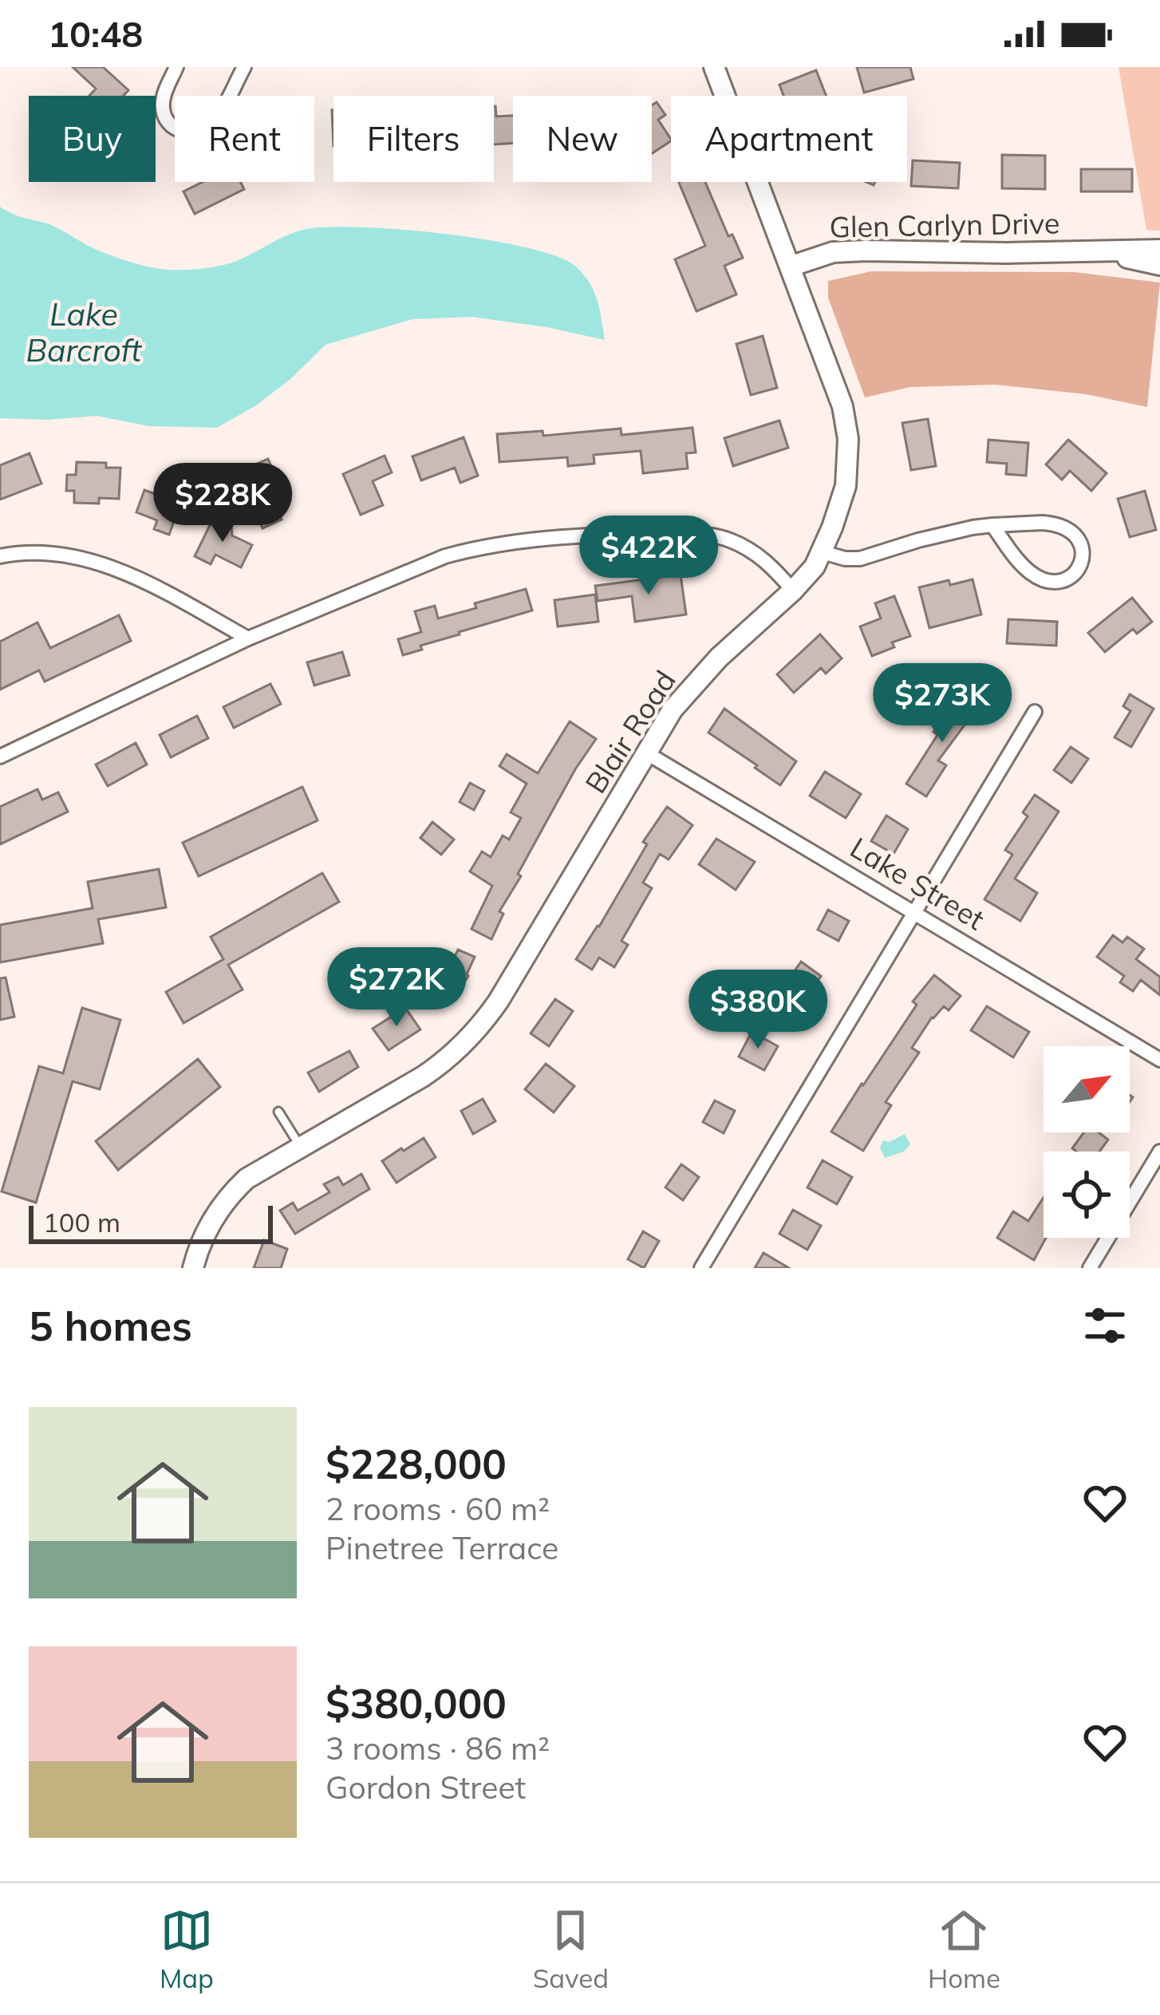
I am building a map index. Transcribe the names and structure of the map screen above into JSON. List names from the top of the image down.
{
  "streets": {
    "street": ["Glen Carlyn Drive", "Blair Road", "Lake Street"]
  },
  "crossings": [
    ["Glen Carlyn Drive", "Blair Road"],
    ["Blair Road", "Lake Street"]
  ],
  "water": ["Lake Barcroft"],
  "scale_bar": "100 m",
  "north": "top right",
  "page": {
    "status": "10:48",
    "chip": [
      "Buy",
      "Rent",
      "Filters",
      "New",
      "Apartment"
    ],
    "price": [
      "$228K",
      "$422K",
      "$273K",
      "$272K",
      "$380K"
    ],
    "scale": "100 m",
    "heading": "5 homes",
    "list": [
      {
        "name": "$228,000",
        "note": "2 rooms · 60 m² · Pinetree Terrace"
      },
      {
        "name": "$380,000",
        "note": "3 rooms · 86 m² · Gordon Street"
      }
    ],
    "tabs": ["Map", "Saved", "Home"]
  }
}
